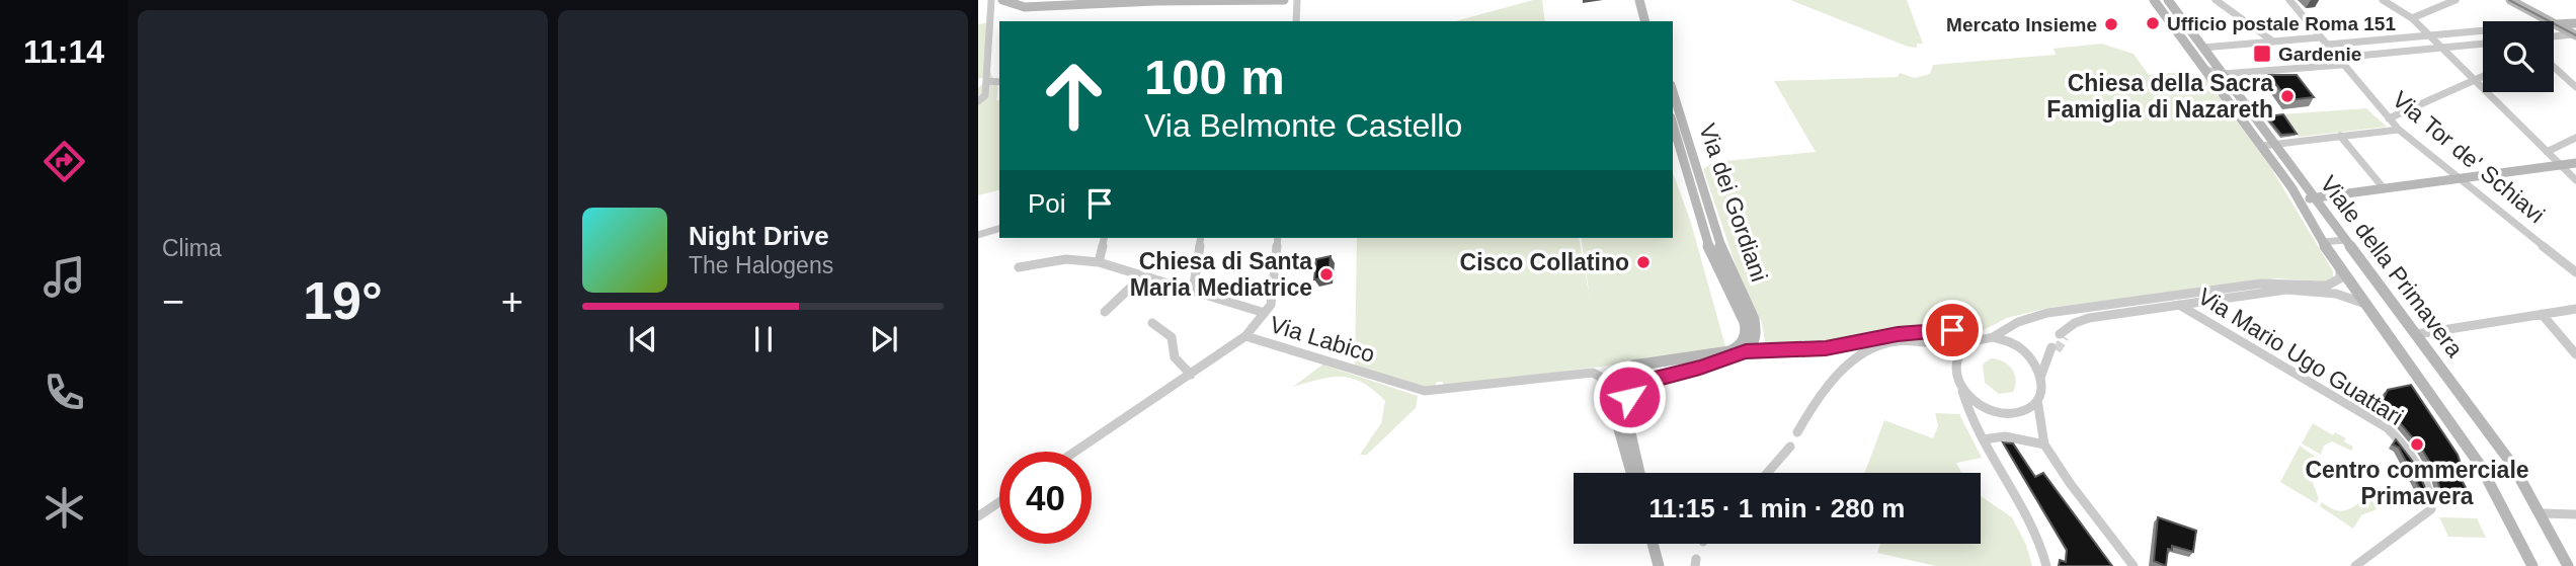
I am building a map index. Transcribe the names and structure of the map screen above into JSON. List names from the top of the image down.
{
  "streets": {
    "street": [
      "Via Tor de' Schiavi",
      "Via dei Gordiani",
      "Viale della Primavera",
      "Via Labico",
      "Via Mario Ugo Guattari"
    ]
  },
  "places": {
    "other": [
      "Ufficio postale Roma 151",
      "Mercato Insieme",
      "Chiesa della Sacra Famiglia di Nazareth",
      "Cisco Collatino",
      "Chiesa di Santa Maria Mediatrice",
      "Centro commerciale Primavera"
    ],
    "transit": ["Gardenie"]
  },
  "page": {
    "tabs": "11:14",
    "tile": "Clima",
    "turn": ["100 m", "Via Belmonte Castello"],
    "then": "Poi",
    "song": ["Night Drive", "The Halogens"],
    "heat": ["−", "19°", "+"],
    "limit": "40",
    "trip": "11:15 · 1 min · 280 m"
  }
}
